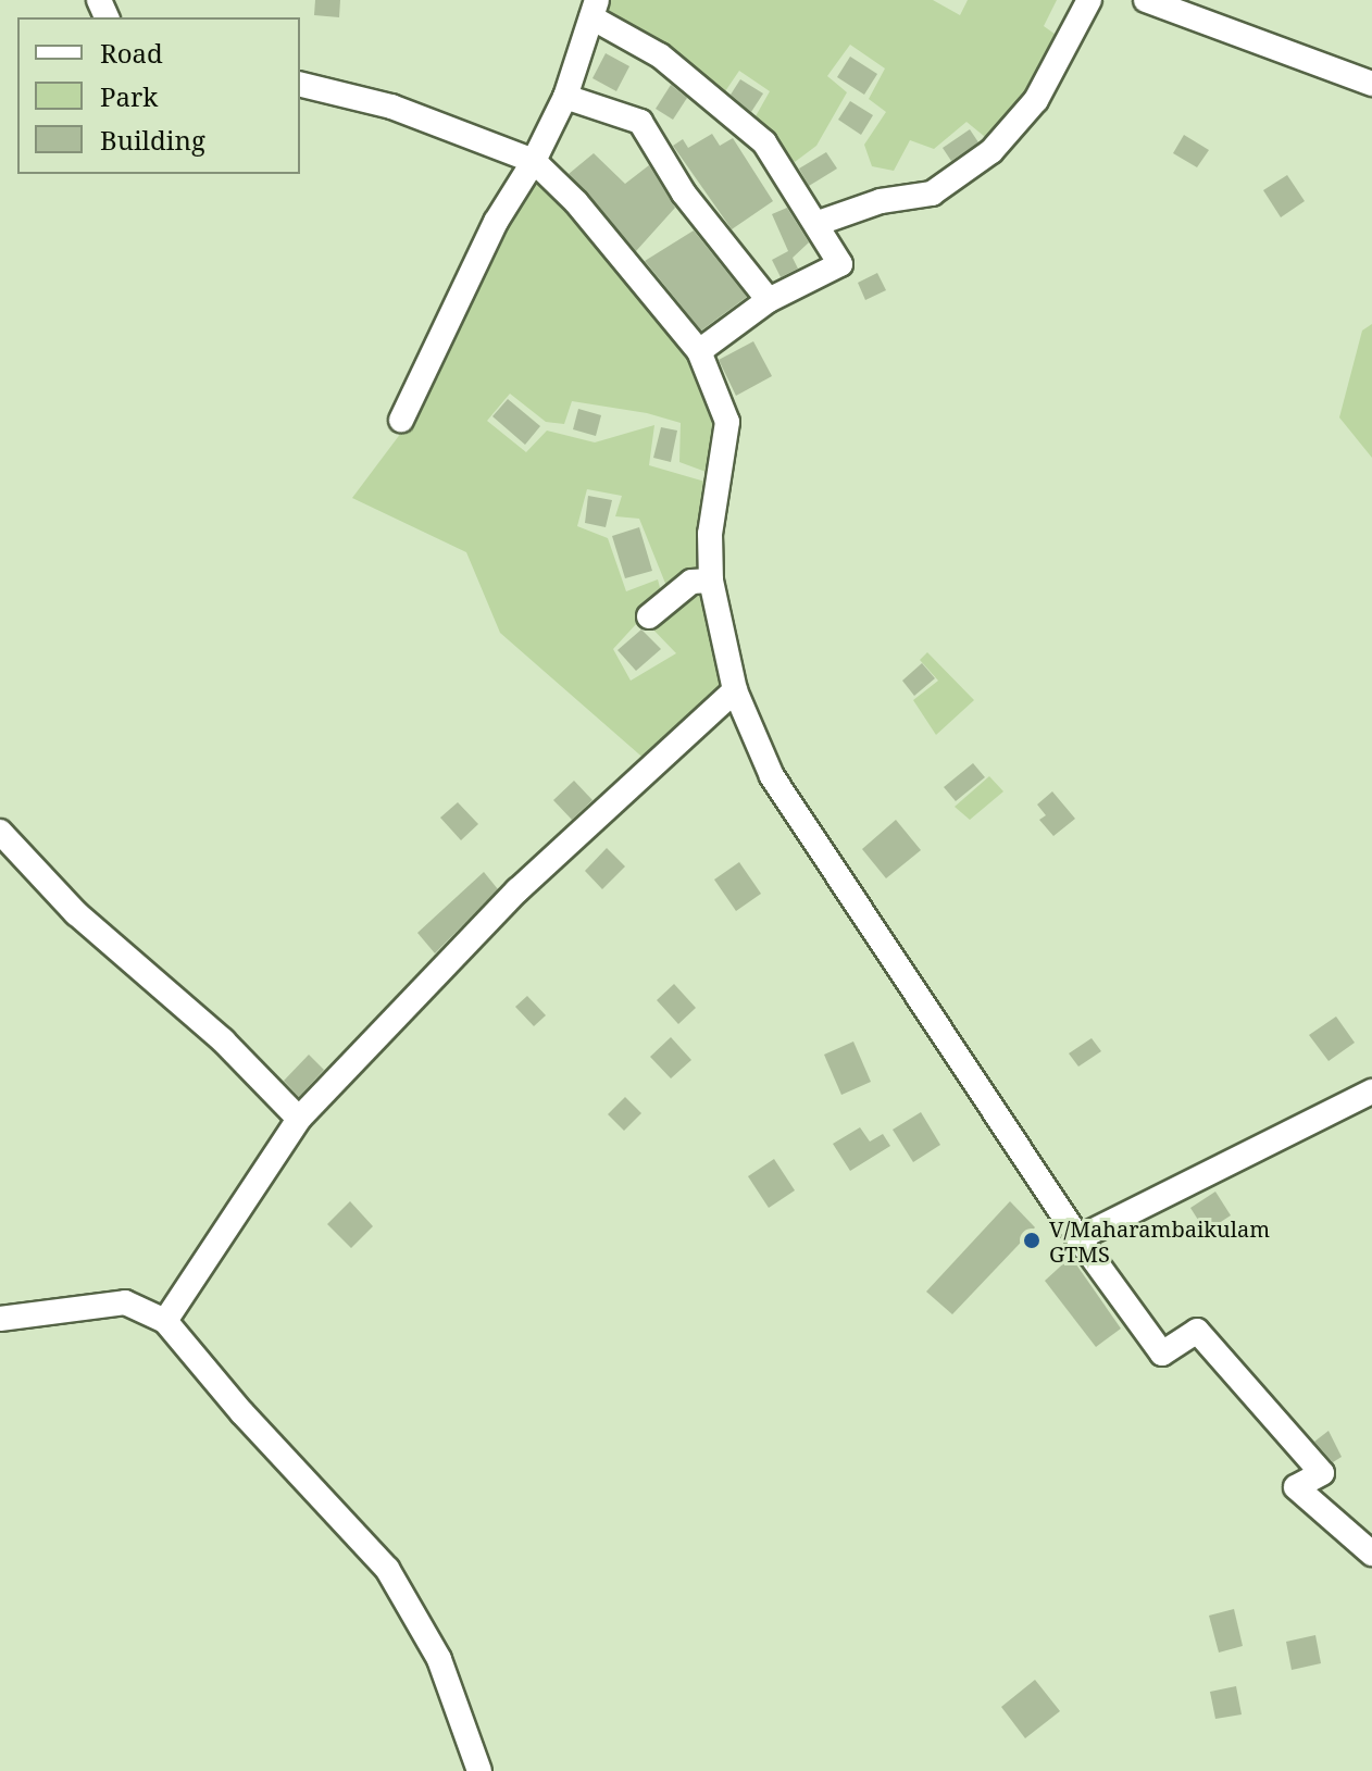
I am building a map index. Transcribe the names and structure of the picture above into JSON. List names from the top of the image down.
{
  "places": ["V/Maharambaikulam GTMS"],
  "legend": ["Road", "Park", "Building"]
}
